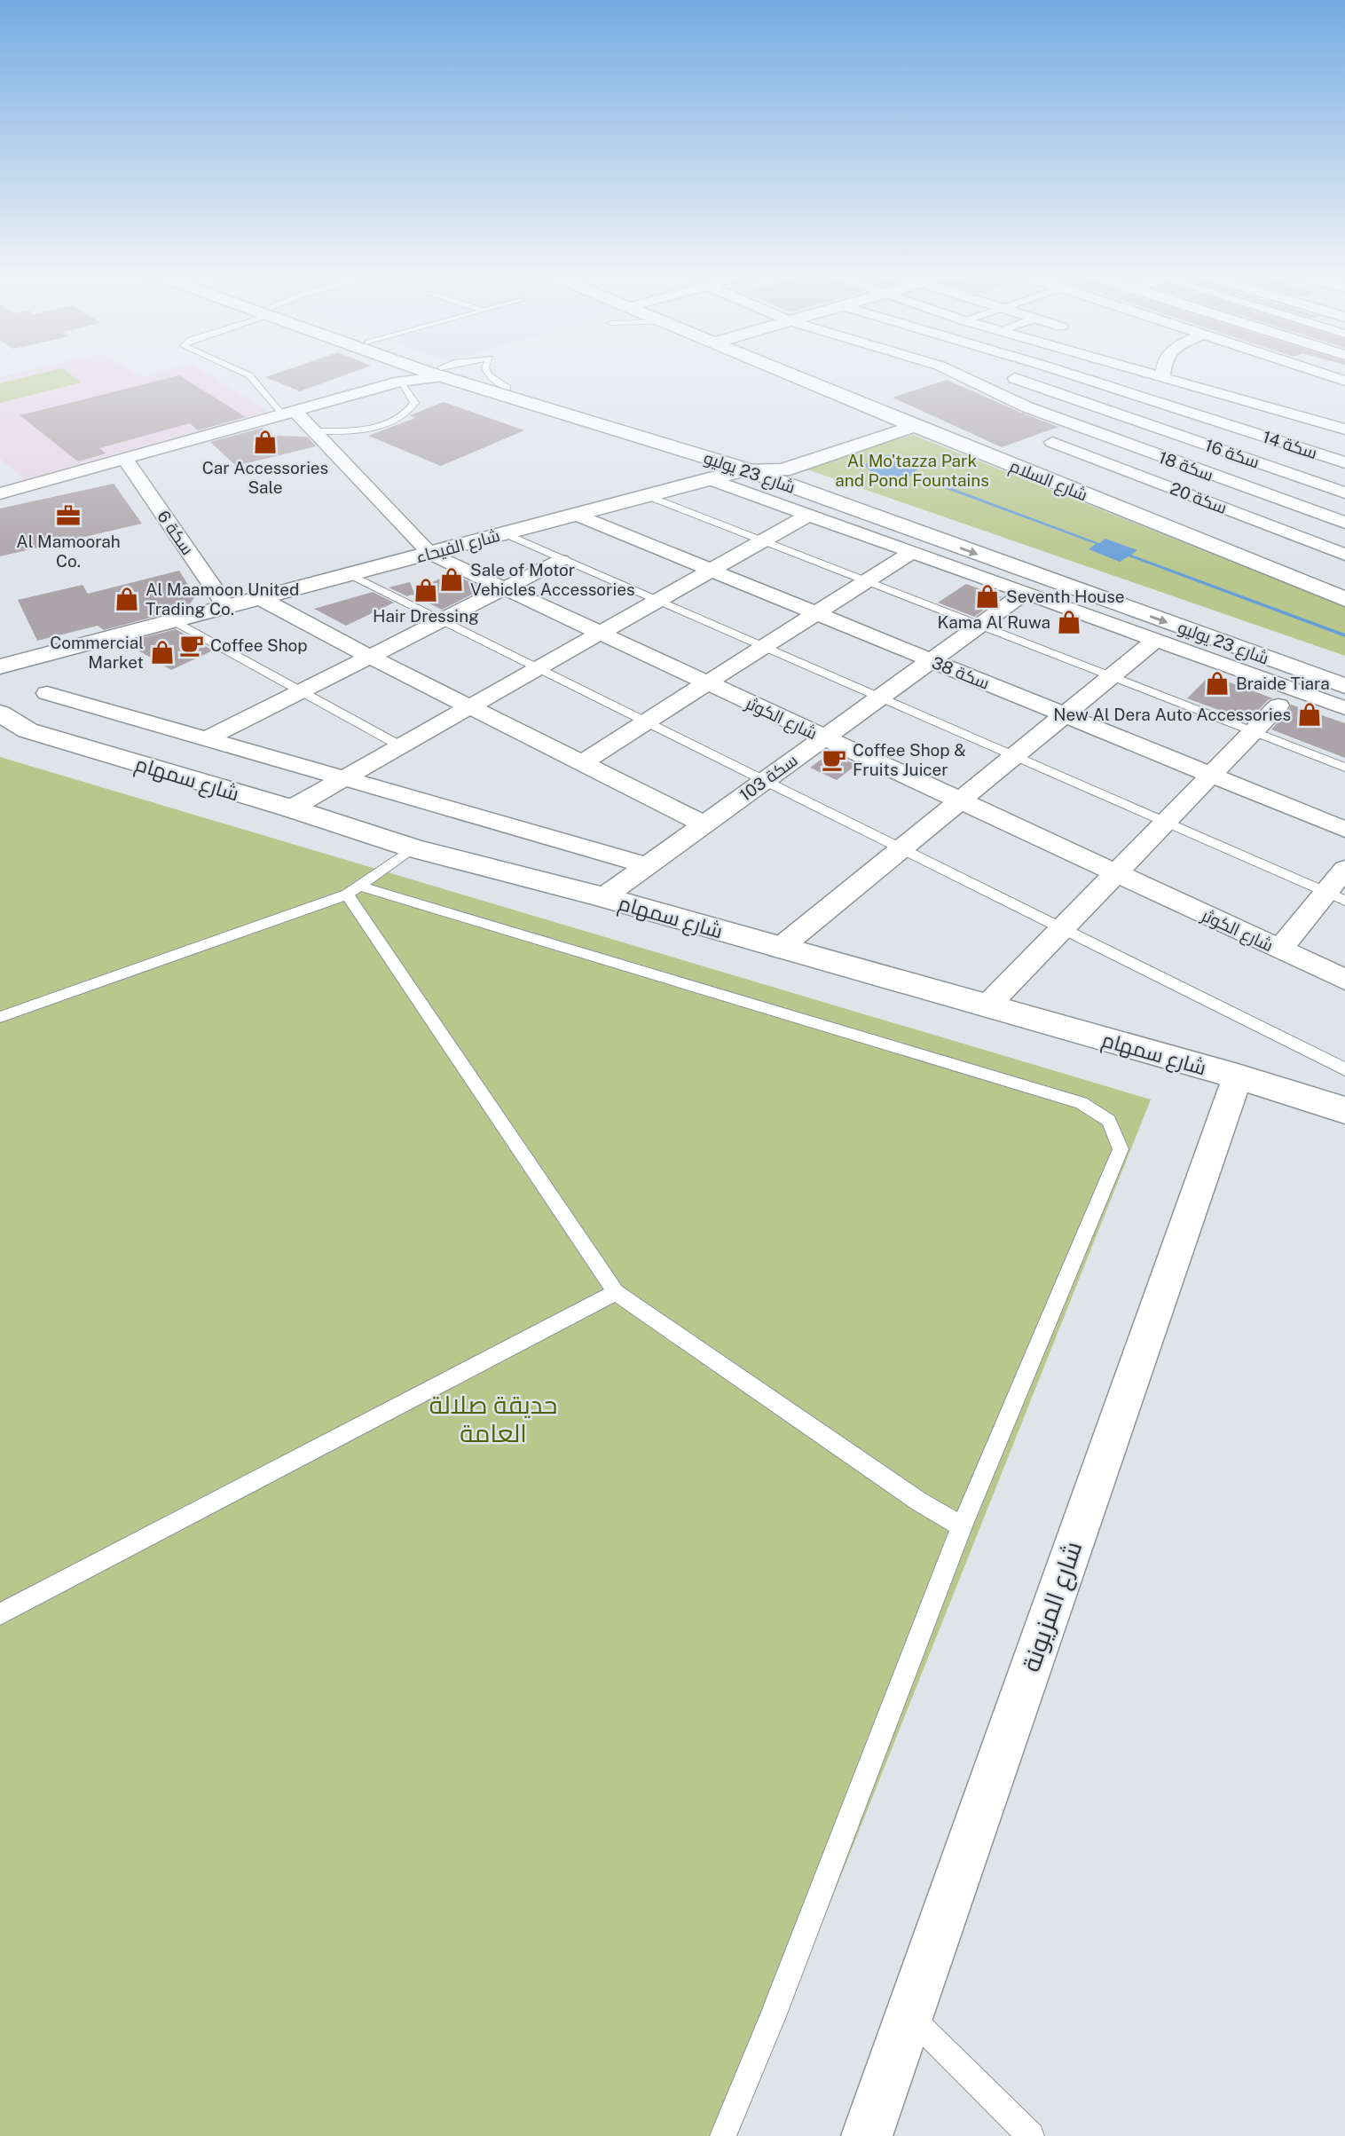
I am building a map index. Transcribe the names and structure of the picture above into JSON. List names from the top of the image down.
{
  "streets": {
    "street": [
      "سكة 14",
      "سكة 16",
      "سكة 18",
      "شارع 23 يوليو",
      "شارع السلام",
      "سكة 20",
      "سكة 6",
      "شارع الفيحاء",
      "سكة 38",
      "شارع الكوثر",
      "سكة 103",
      "شارع سمهام",
      "شارع المزيونة"
    ]
  },
  "crossings": [
    ["سكة 18", "سكة 20"],
    ["شارع 23 يوليو", "شارع الفيحاء"],
    ["شارع السلام", "شارع الفيحاء"],
    ["سكة 6", "شارع الفيحاء"],
    ["شارع الفيحاء", "سكة 38"],
    ["شارع الفيحاء", "شارع الكوثر"],
    ["سكة 38", "سكة 103"],
    ["شارع الكوثر", "سكة 103"],
    ["سكة 103", "شارع سمهام"],
    ["شارع سمهام", "شارع المزيونة"]
  ],
  "parks": ["Al Mo'tazza Park and Pond Fountains", "حديقة صلالة العامة"],
  "places": {
    "shop": [
      "Car Accessories Sale",
      "Sale of Motor Vehicles Accessories",
      "Hair Dressing",
      "Seventh House",
      "Al Maamoon United Trading Co.",
      "Kama Al Ruwa",
      "Commercial Market",
      "Braide Tiara",
      "New Al Dera Auto Accessories"
    ],
    "office": ["Al Mamoorah Co."],
    "cafe": ["Coffee Shop", "Coffee Shop & Fruits Juicer"]
  }
}
